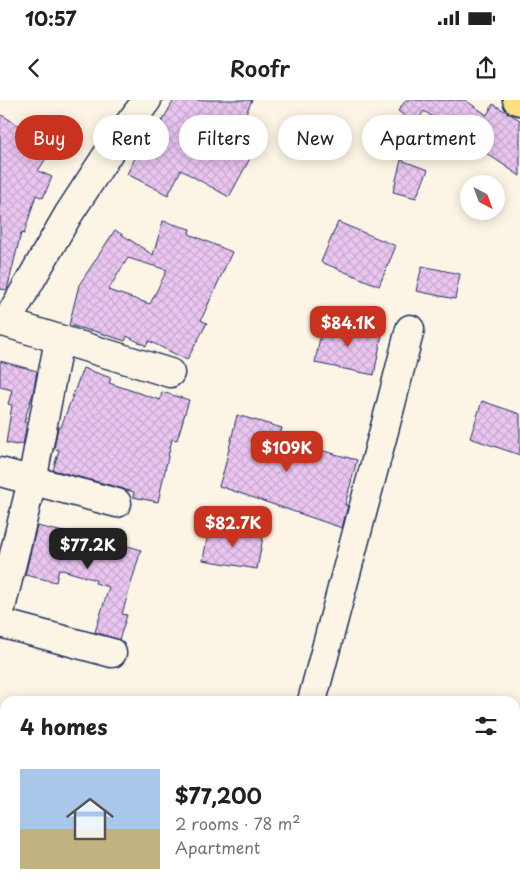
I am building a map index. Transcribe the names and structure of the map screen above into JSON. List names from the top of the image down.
{
  "north": "bottom right",
  "page": {
    "status": "10:57",
    "header": "Roofr",
    "chip": [
      "Buy",
      "Rent",
      "Filters",
      "New",
      "Apartment"
    ],
    "price": [
      "$84.1K",
      "$109K",
      "$82.7K",
      "$77.2K"
    ],
    "heading": "4 homes",
    "list": [
      {
        "name": "$77,200",
        "note": "2 rooms · 78 m² · Apartment"
      }
    ]
  }
}
